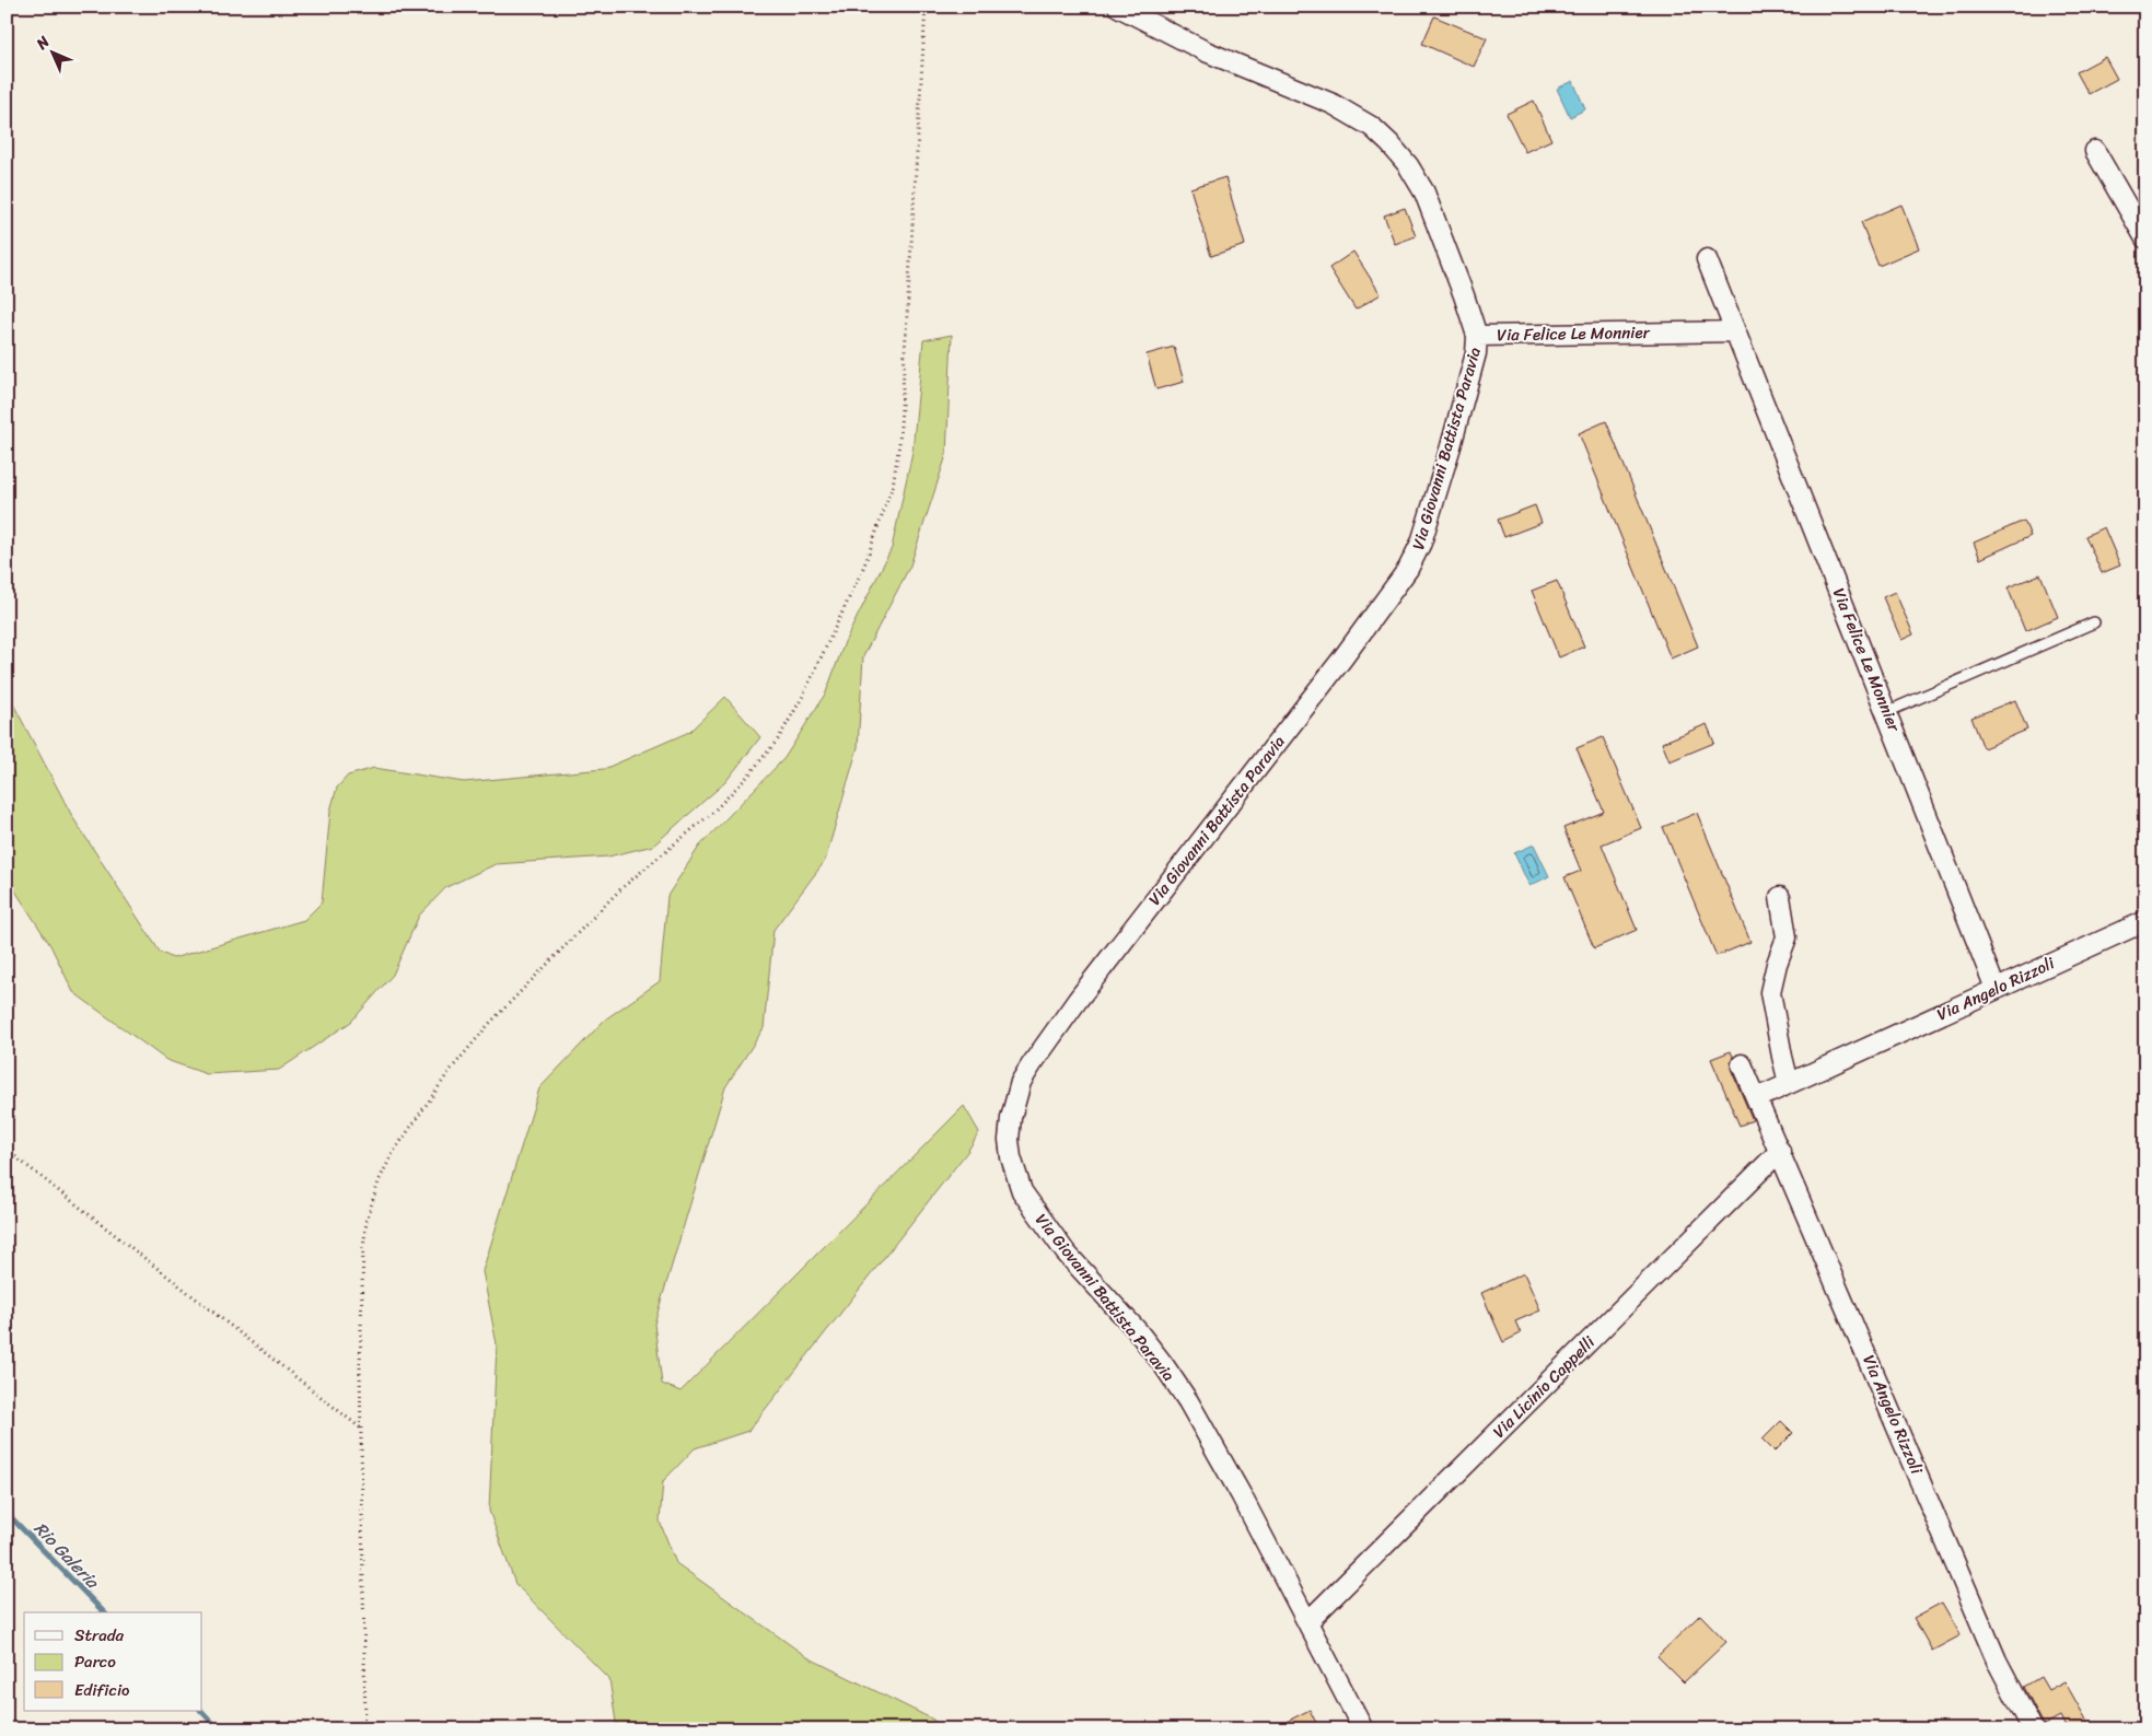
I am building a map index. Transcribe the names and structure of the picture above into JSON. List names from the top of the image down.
{
  "streets": {
    "street": [
      "Via Felice Le Monnier",
      "Via Giovanni Battista Paravia",
      "Via Angelo Rizzoli",
      "Via Licinio Cappelli"
    ]
  },
  "crossings": [
    ["Via Felice Le Monnier", "Via Giovanni Battista Paravia"],
    ["Via Felice Le Monnier", "Via Angelo Rizzoli"],
    ["Via Giovanni Battista Paravia", "Via Licinio Cappelli"],
    ["Via Angelo Rizzoli", "Via Licinio Cappelli"]
  ],
  "water": ["Rio Galeria"],
  "legend": ["Strada", "Parco", "Edificio"],
  "north": "top left"
}
